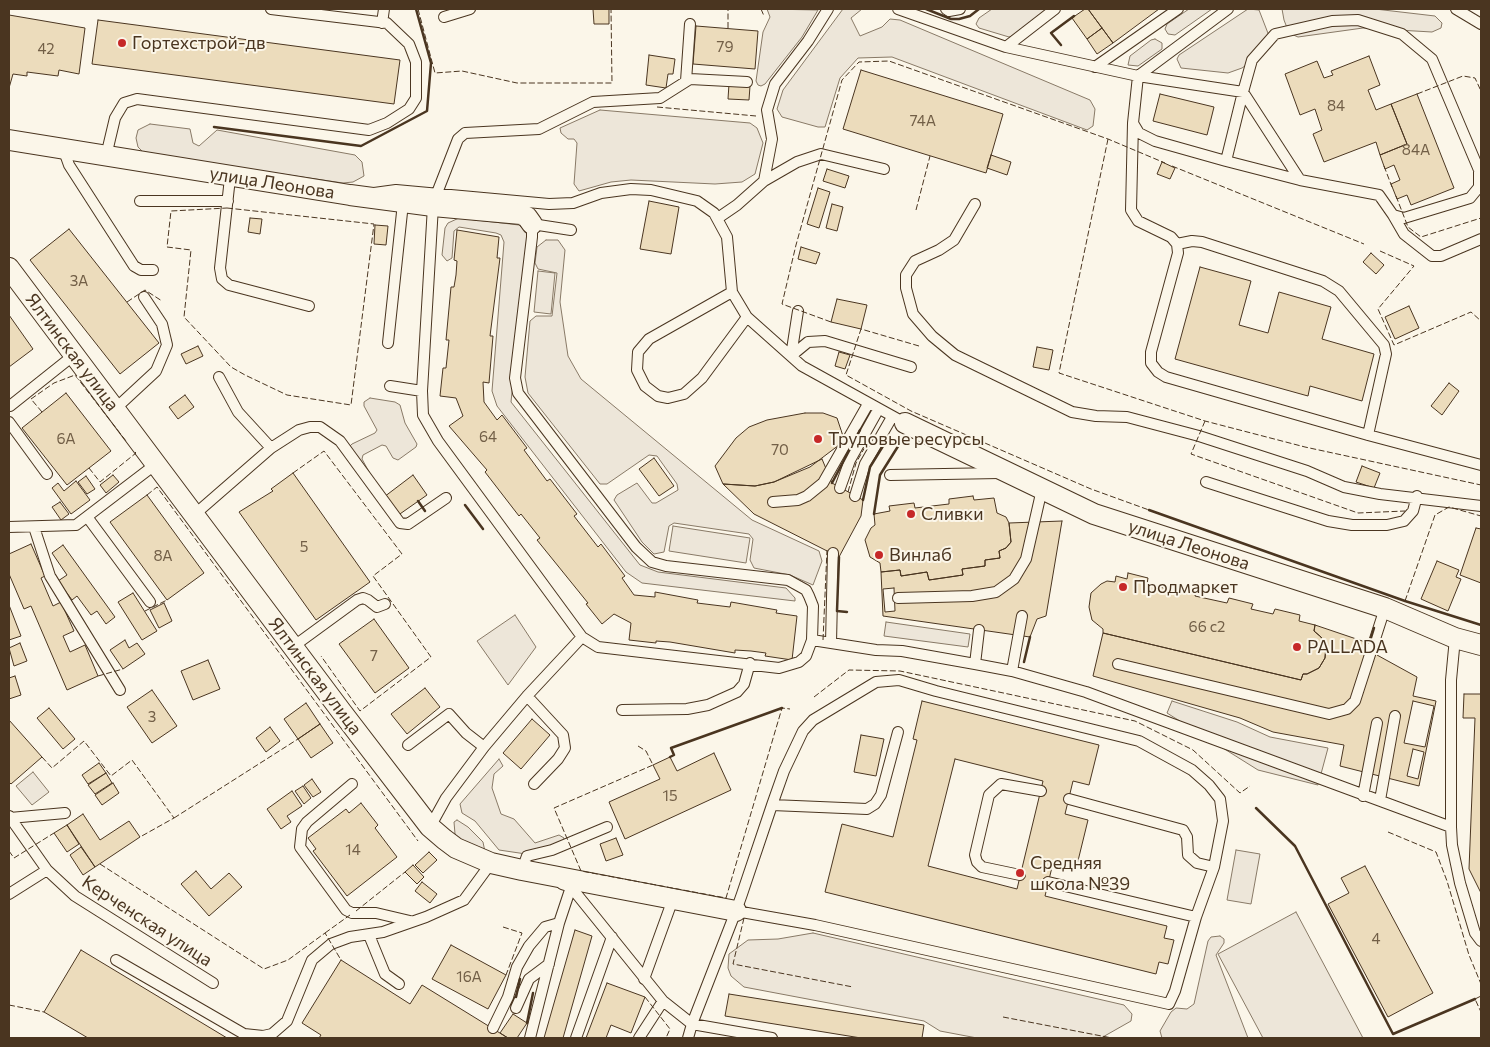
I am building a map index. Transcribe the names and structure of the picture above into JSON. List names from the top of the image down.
{
  "streets": {
    "street": ["улица Леонова", "Ялтинская улица"],
    "lane": ["Керченская улица"]
  },
  "places": [
    "Гортехстрой-дв",
    "Трудовые ресурсы",
    "Сливки",
    "Винлаб",
    "Продмаркет",
    "PALLADA",
    "Средняя школа №39"
  ],
  "house_numbers": [
    "79",
    "42",
    "84",
    "74А",
    "84А",
    "3А",
    "64",
    "6А",
    "70",
    "5",
    "8А",
    "66 с2",
    "7",
    "3",
    "15",
    "14",
    "4",
    "16А"
  ]
}
